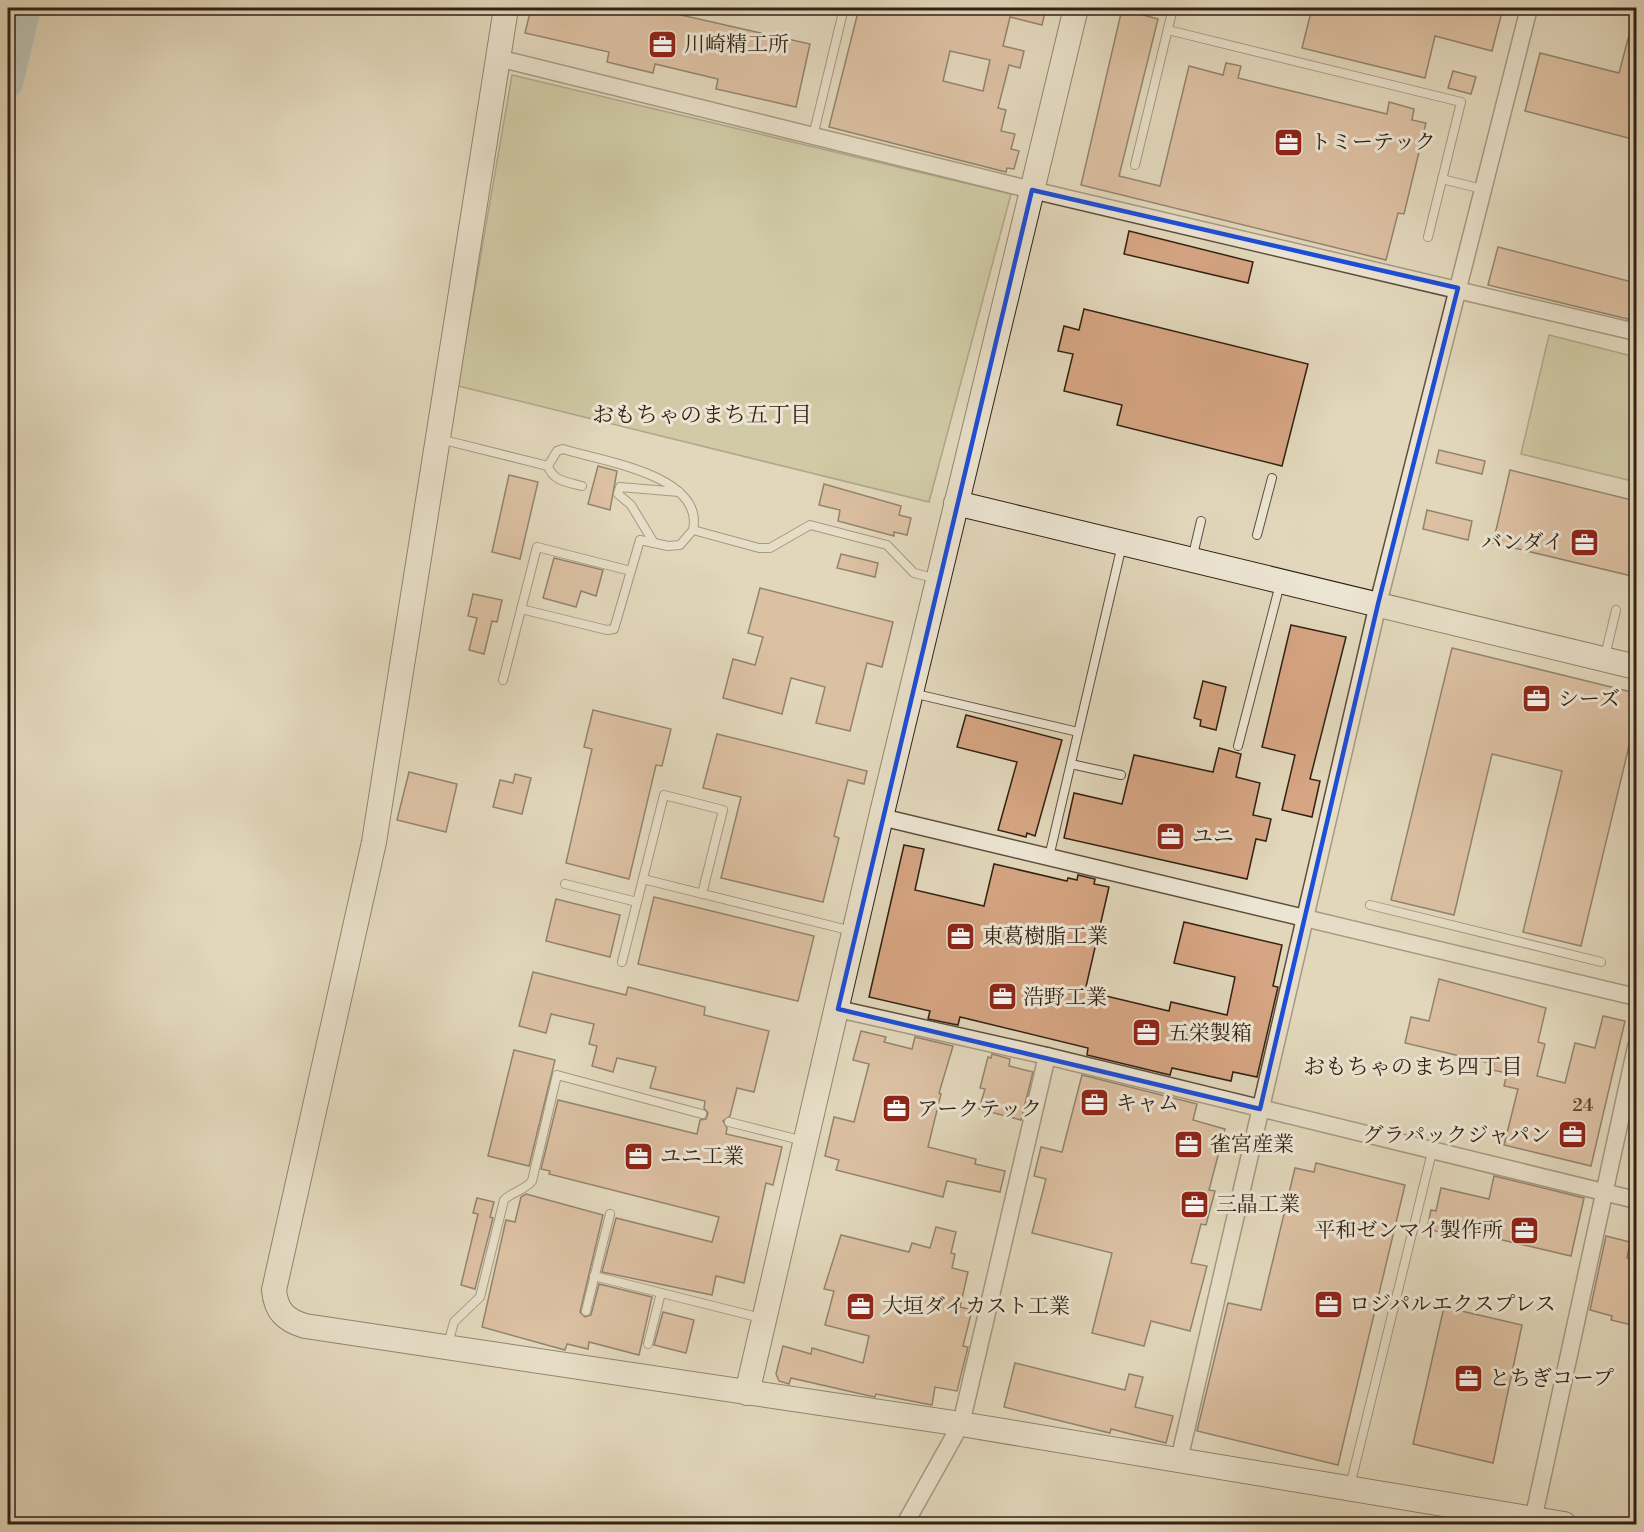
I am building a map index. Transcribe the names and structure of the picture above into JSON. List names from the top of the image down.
{
  "districts": ["おもちゃのまち五丁目", "おもちゃのまち四丁目"],
  "places": {
    "office": [
      "川崎精工所",
      "トミーテック",
      "バンダイ",
      "シーズ",
      "ユニ",
      "東葛樹脂工業",
      "浩野工業",
      "五栄製箱",
      "キャム",
      "アークテック",
      "グラパックジャパン",
      "雀宮産業",
      "ユニ工業",
      "三晶工業",
      "平和ゼンマイ製作所",
      "ロジパルエクスプレス",
      "大垣ダイカスト工業",
      "とちぎコープ"
    ]
  },
  "house_numbers": ["24"]
}
